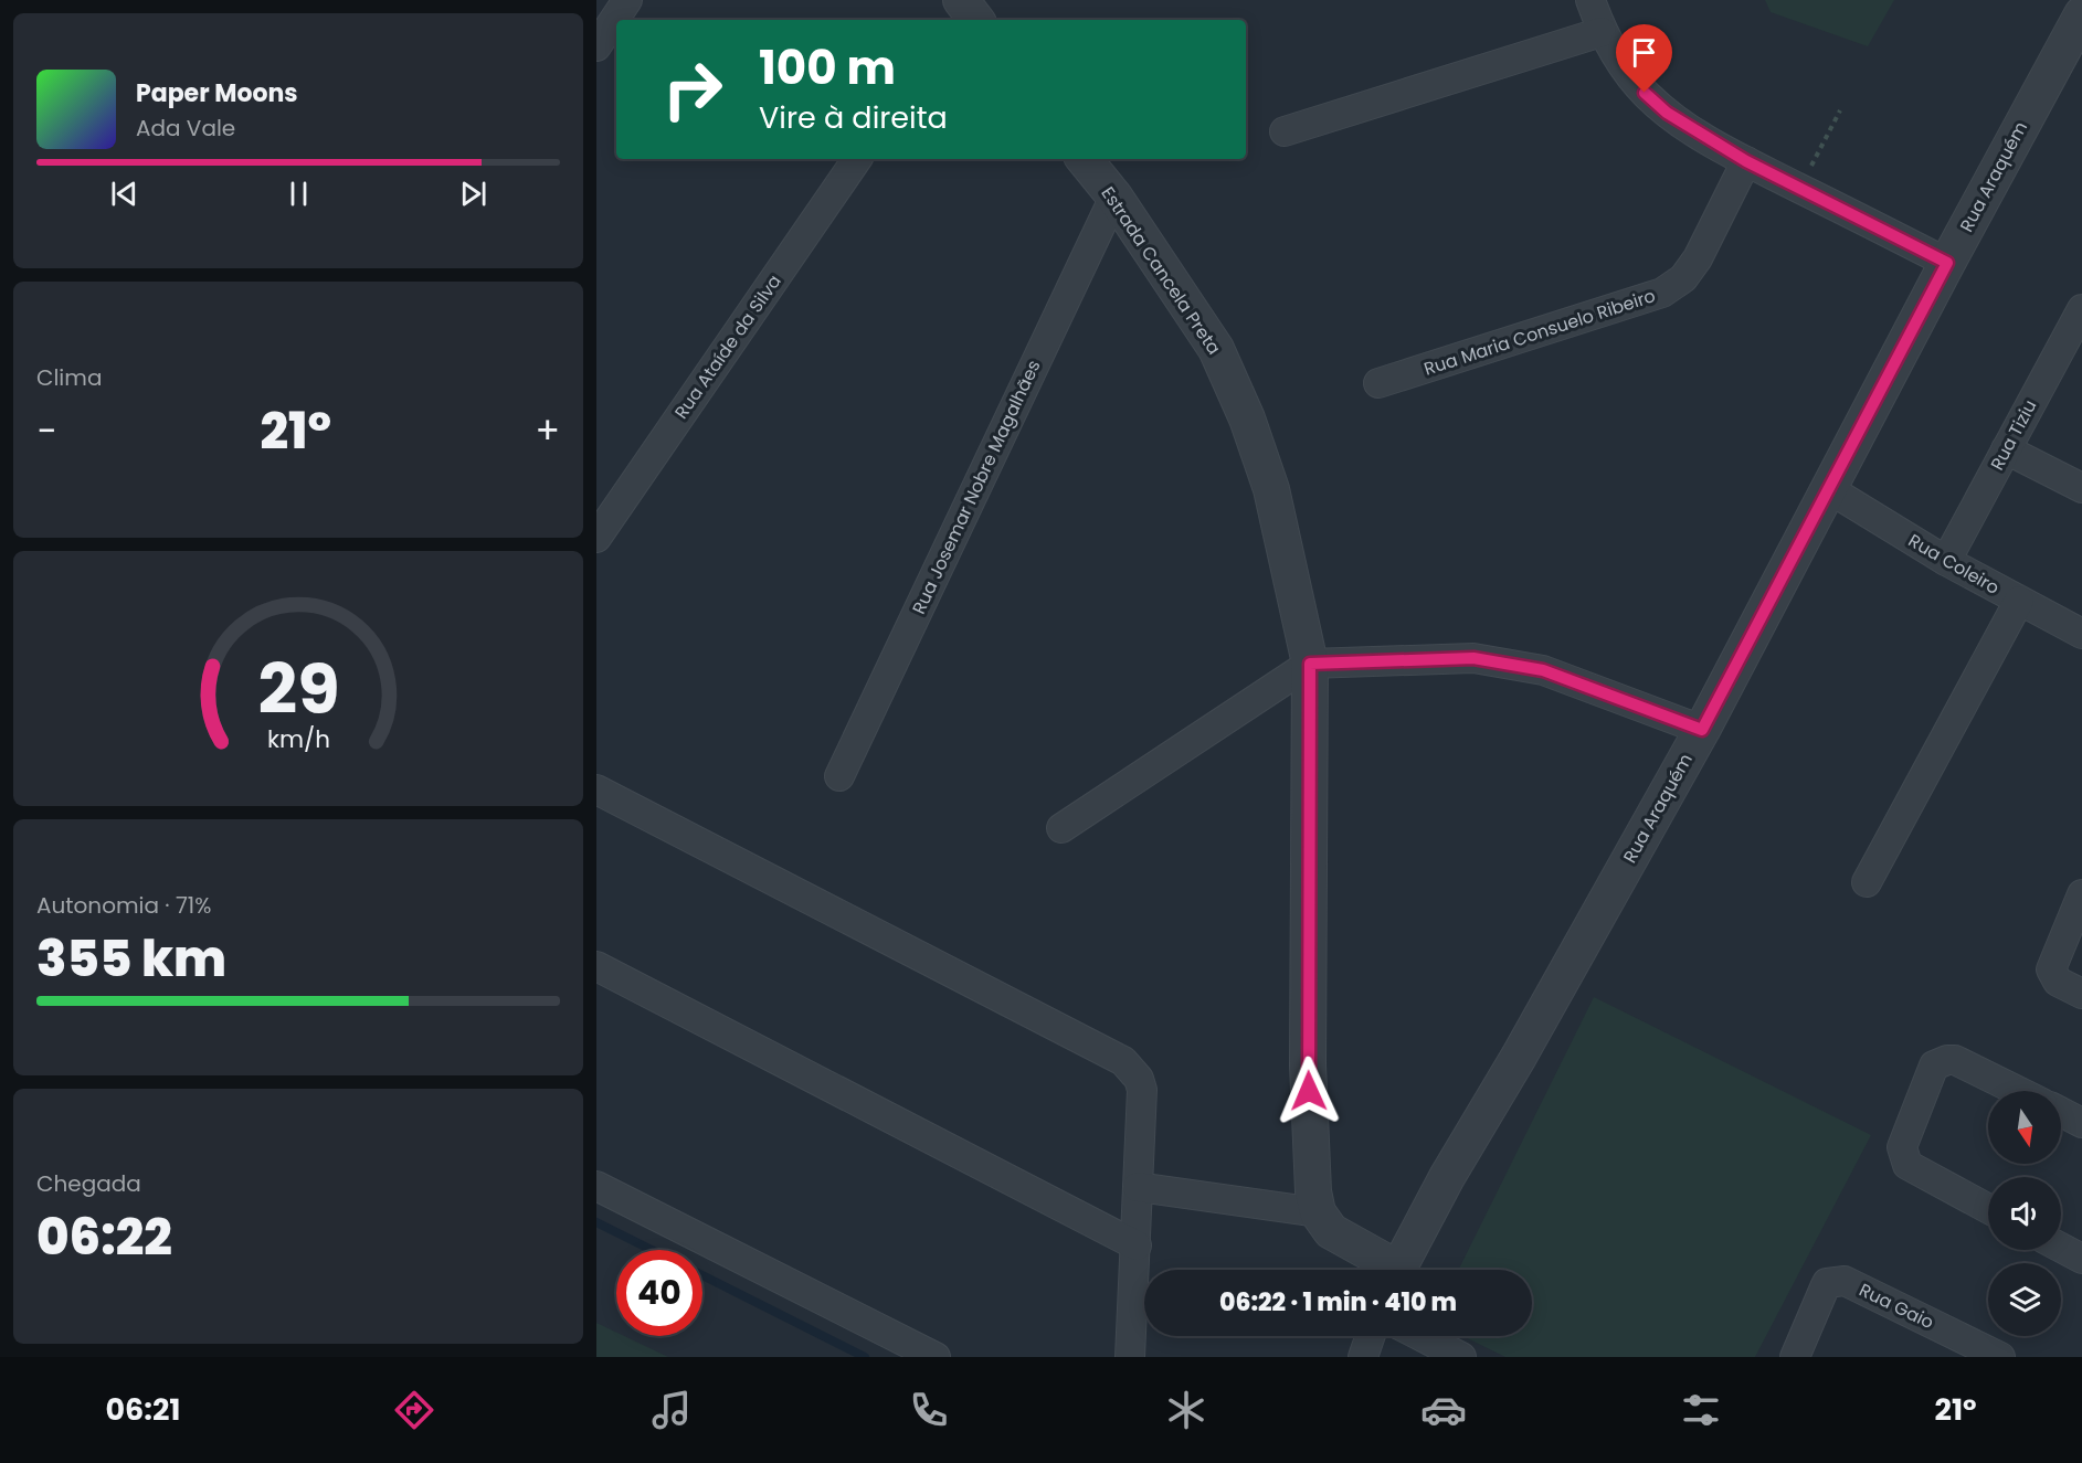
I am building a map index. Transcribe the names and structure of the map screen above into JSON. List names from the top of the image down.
{
  "streets": {
    "street": [
      "Rua Araquém",
      "Estrada Cancela Preta",
      "Rua Maria Consuelo Ribeiro",
      "Rua Ataíde da Silva",
      "Rua Tiziu",
      "Rua Josemar Nobre Magalhães",
      "Rua Coleiro",
      "Rua Gaio"
    ]
  },
  "crossings": [
    ["Rua Araquém", "Rua Coleiro"],
    ["Estrada Cancela Preta", "Rua Josemar Nobre Magalhães"],
    ["Rua Tiziu", "Rua Coleiro"]
  ],
  "north": "bottom",
  "page": {
    "turn": ["100 m", "Vire à direita"],
    "song": ["Paper Moons", "Ada Vale"],
    "tile": [
      "Clima",
      ["Autonomia · 71%", "355 km"],
      ["Chegada", "06:22"]
    ],
    "heat": ["−", "21°", "+"],
    "limit": "40",
    "trip": "06:22 · 1 min · 410 m",
    "tabs": ["06:21", "21°"],
    "gauge": ["29", "km/h"]
  }
}
